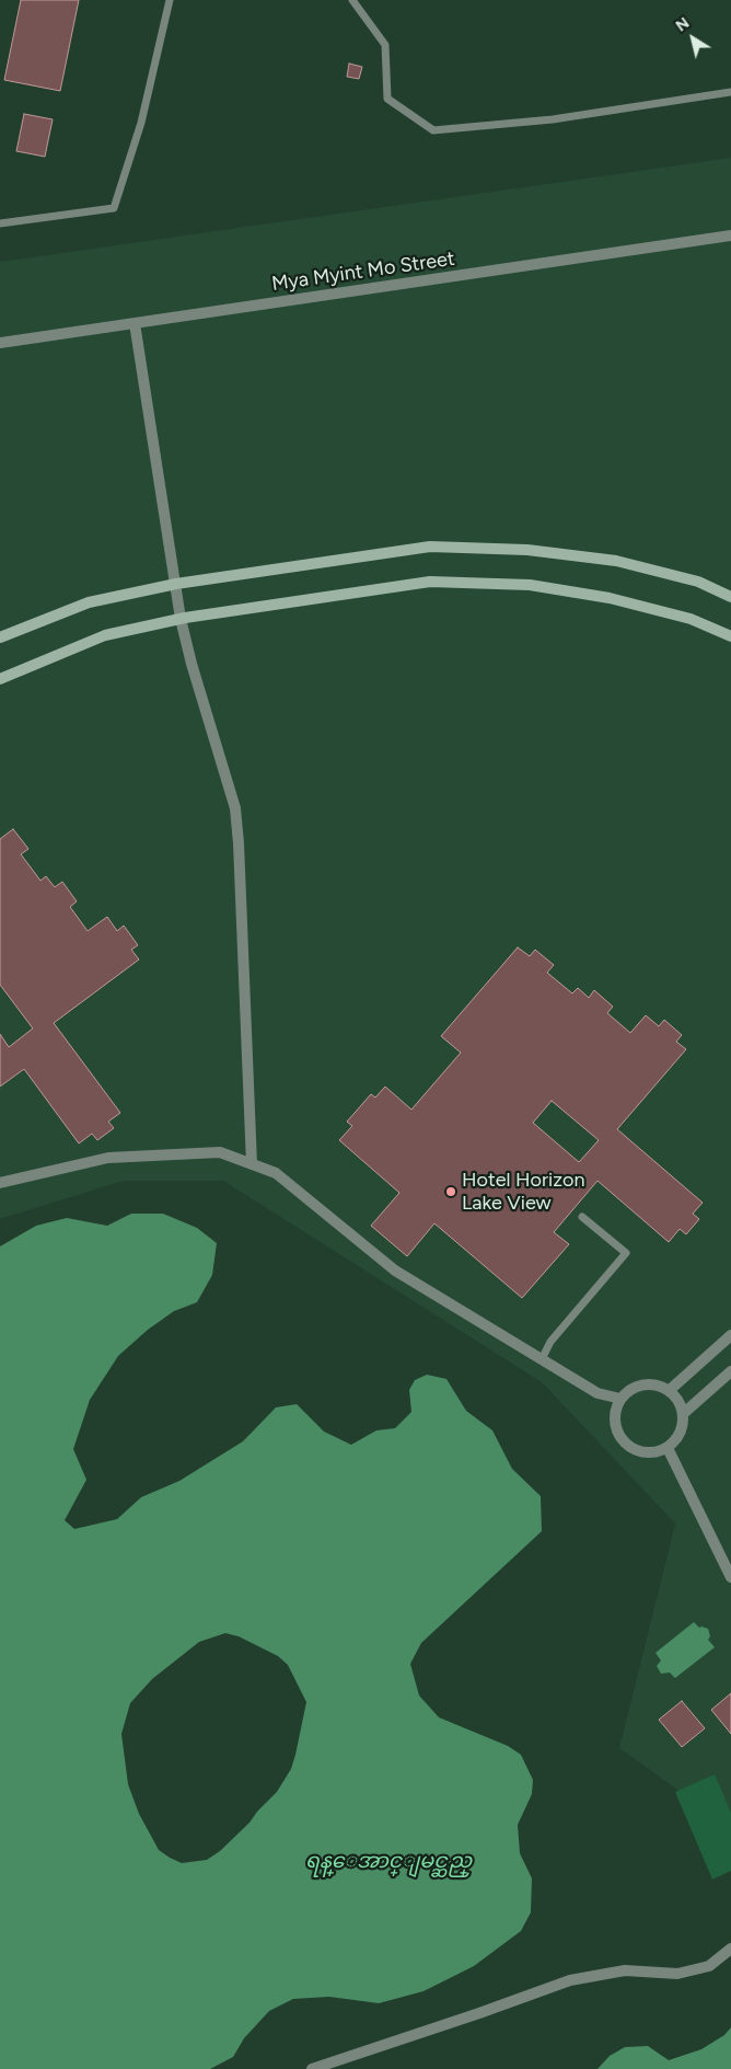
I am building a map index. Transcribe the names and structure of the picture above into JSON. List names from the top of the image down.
{
  "streets": {
    "street": ["Mya Myint Mo Street"]
  },
  "water": ["ရန္ေအာင္ျမင္ဆည္"],
  "places": ["Hotel Horizon Lake View"],
  "north": "top left"
}
